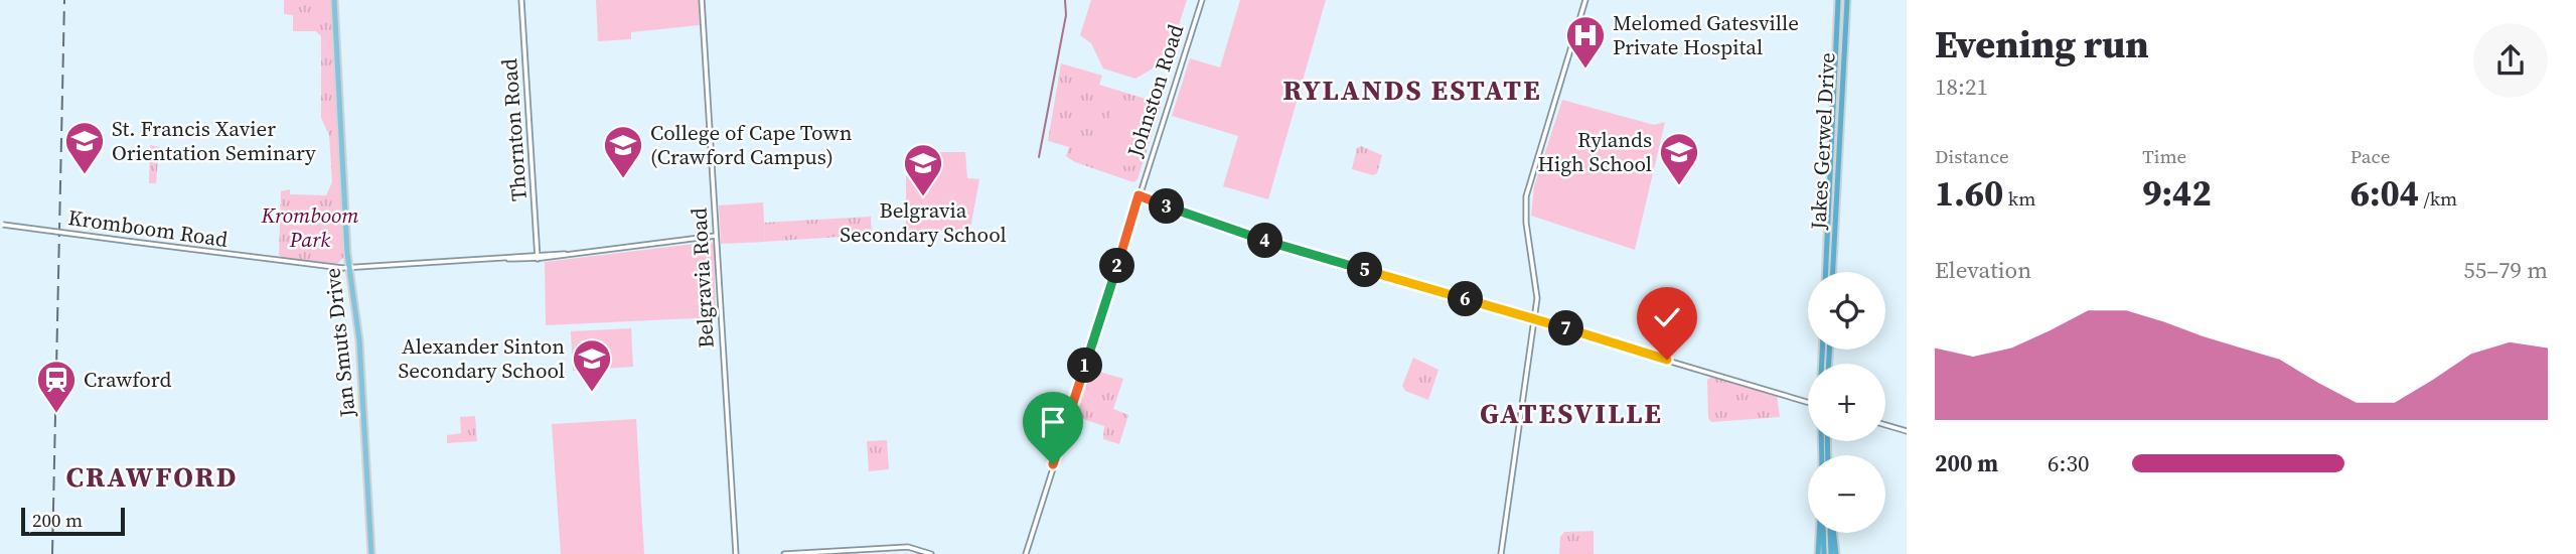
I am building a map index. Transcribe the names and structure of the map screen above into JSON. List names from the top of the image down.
{
  "streets": {
    "highway": ["Jakes Gerwel Drive"],
    "main road": ["Jan Smuts Drive"],
    "street": [
      "Johnston Road",
      "Thornton Road",
      "Kromboom Road",
      "Belgravia Road"
    ]
  },
  "crossings": [
    ["Thornton Road", "Kromboom Road"],
    ["Kromboom Road", "Belgravia Road"],
    ["Kromboom Road", "Jan Smuts Drive"]
  ],
  "districts": ["RYLANDS ESTATE", "GATESVILLE", "CRAWFORD"],
  "parks": ["Kromboom Park"],
  "places": {
    "hospital": ["Melomed Gatesville Private Hospital"],
    "school or university": [
      "St. Francis Xavier Orientation Seminary",
      "College of Cape Town (Crawford Campus)",
      "Rylands High School",
      "Belgravia Secondary School",
      "Alexander Sinton Secondary School"
    ],
    "station": ["Crawford"]
  },
  "scale_bar": "200 m",
  "page": {
    "heading": ["Evening run", "18:21"],
    "stats": [
      ["Distance", "1.60 km"],
      ["Time", "9:42"],
      ["Pace", "6:04 /km"]
    ],
    "pins": [
      "3",
      "4",
      "2",
      "5",
      "6",
      "7",
      "1"
    ],
    "chart": ["Elevation", "55–79 m"],
    "map_buttons": ["+", "−"],
    "list": [
      {
        "name": "200 m",
        "note": "6:30"
      }
    ],
    "scale": "200 m"
  }
}
